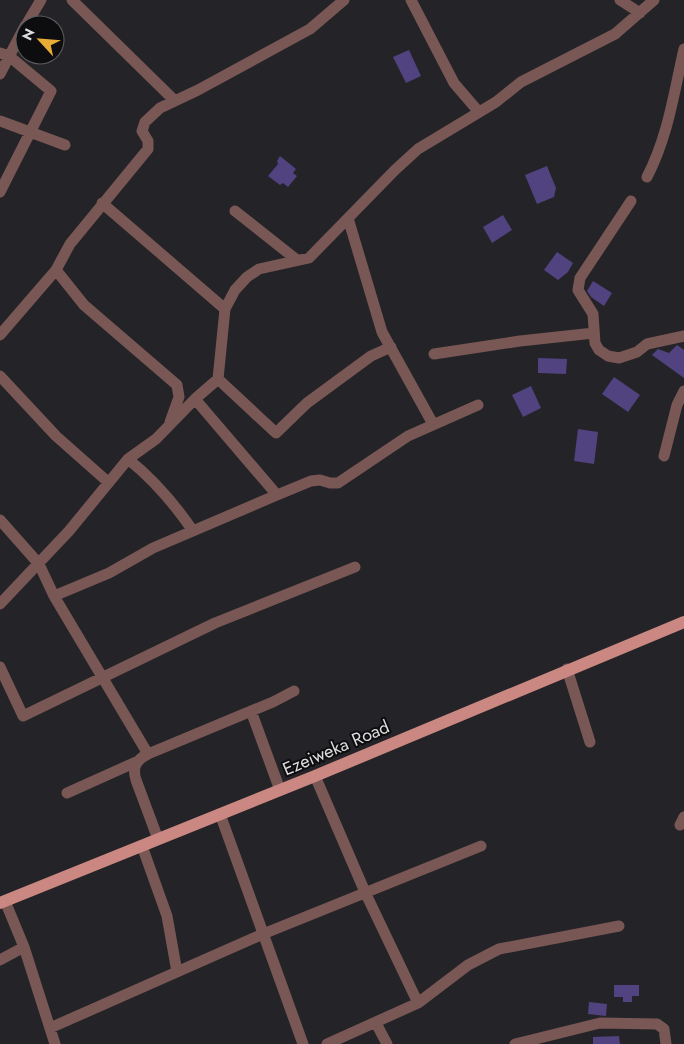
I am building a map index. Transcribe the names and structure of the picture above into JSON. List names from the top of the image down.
{
  "streets": {
    "main road": ["Ezeiweka Road"]
  },
  "north": "top left"
}
